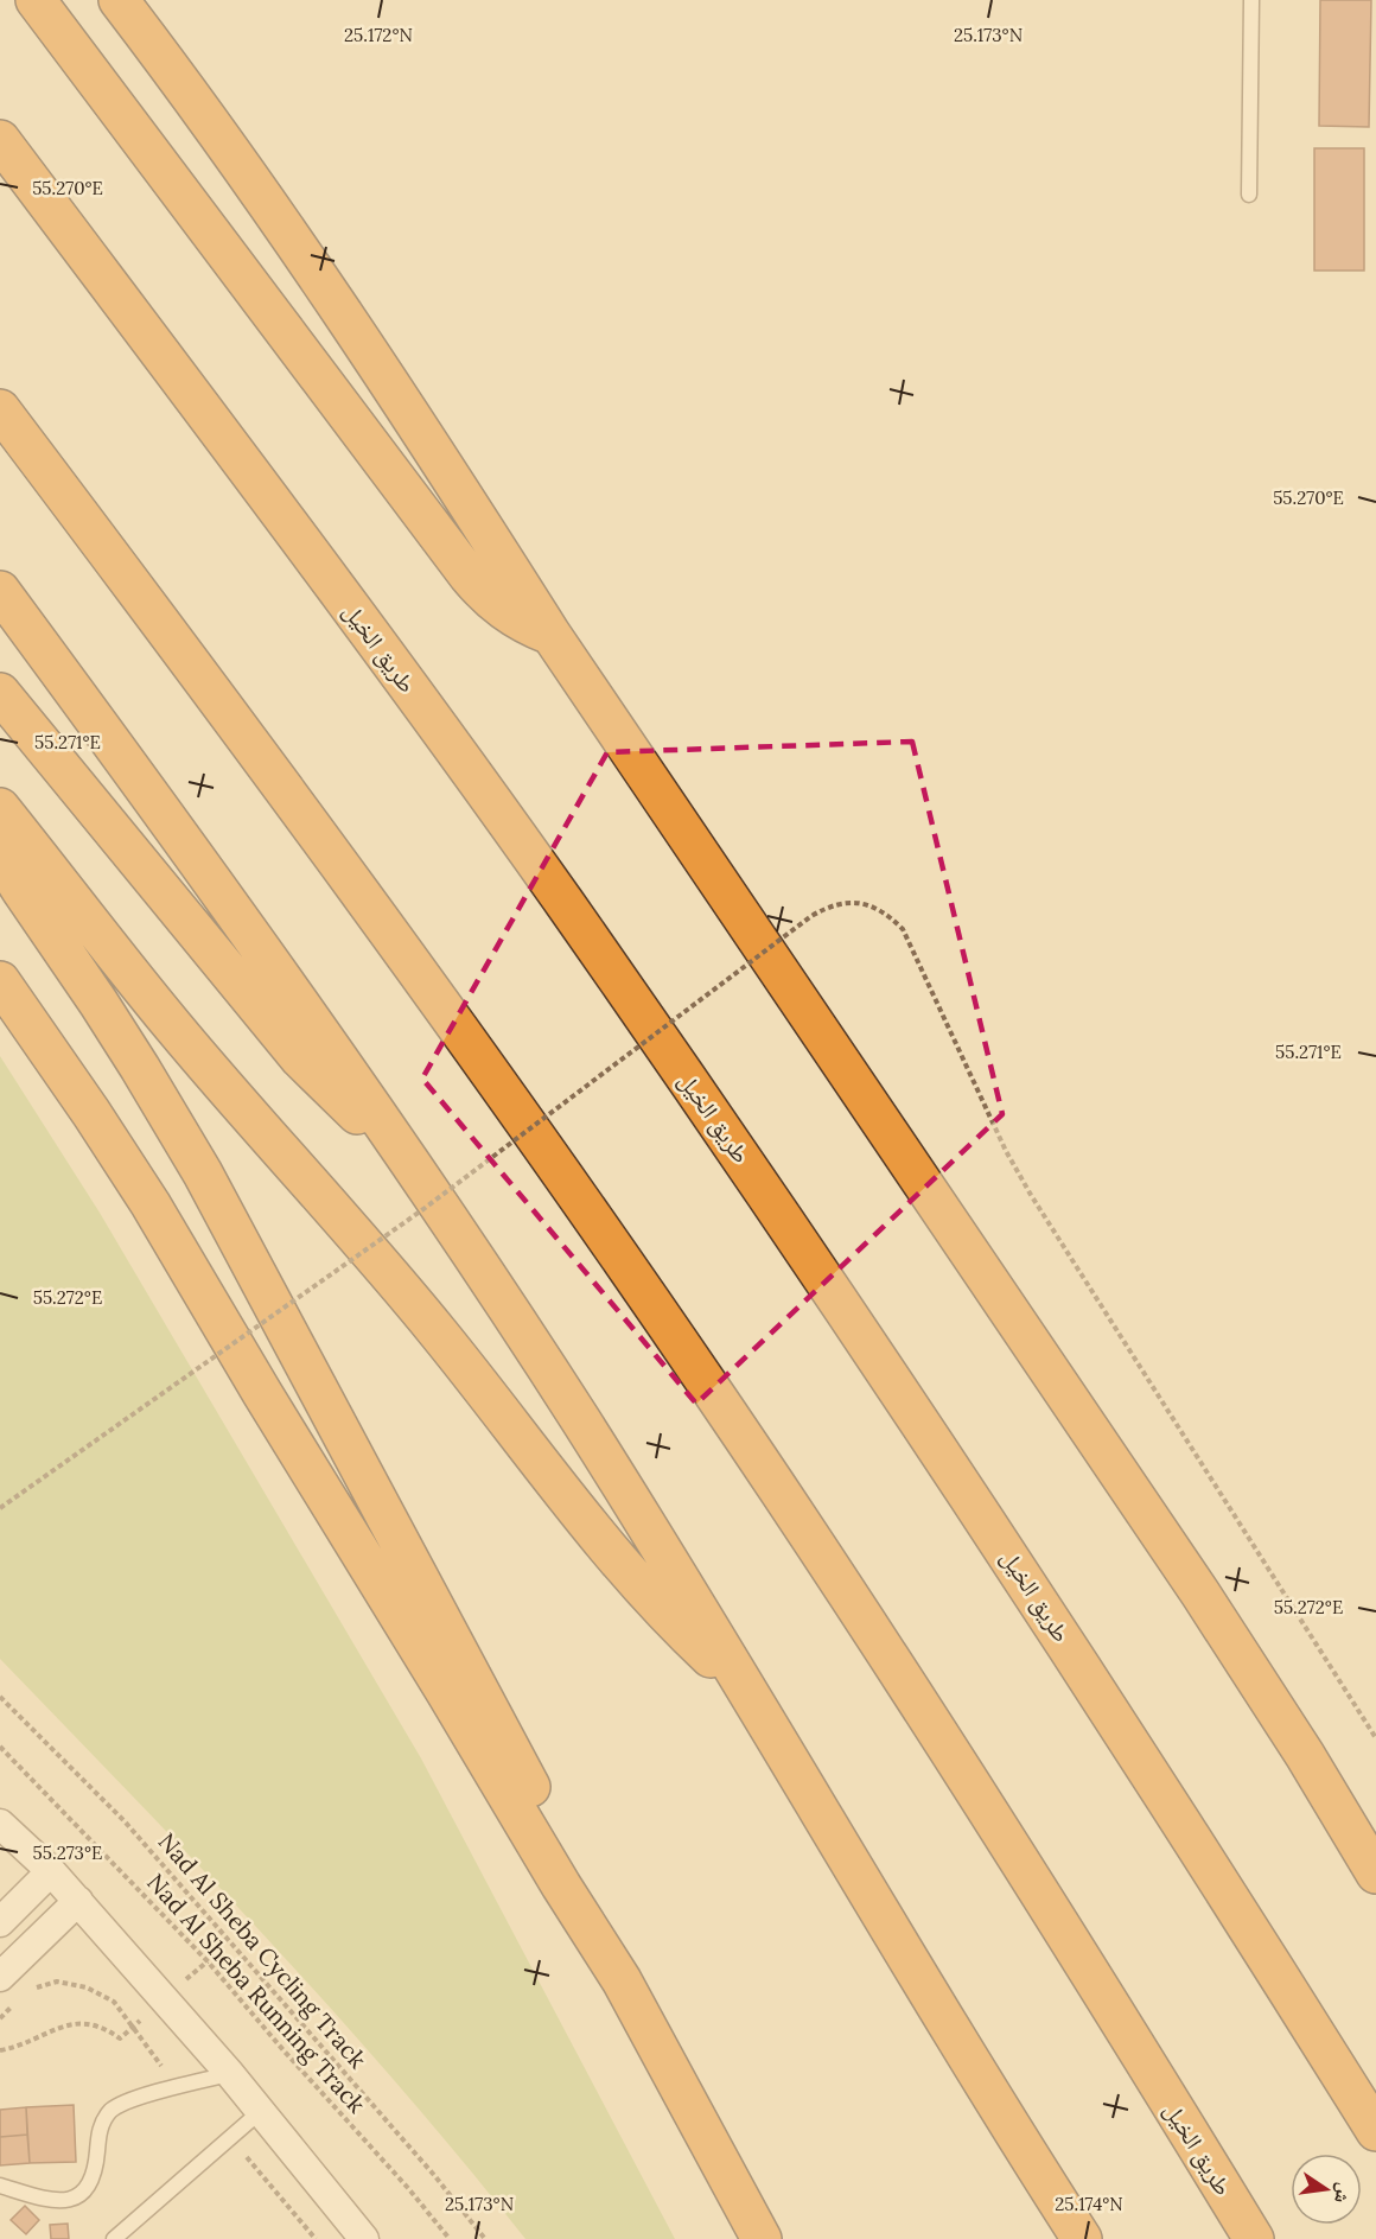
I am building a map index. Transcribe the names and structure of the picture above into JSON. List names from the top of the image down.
{
  "streets": {
    "highway": ["طريق الخيل"],
    "path": ["Nad Al Sheba Cycling Track", "Nad Al Sheba Running Track"]
  },
  "north": "right",
  "coordinates": [
    "25.172°N",
    "25.173°N",
    "55.270°E",
    "55.271°E",
    "55.272°E",
    "55.273°E",
    "25.174°N"
  ]
}
